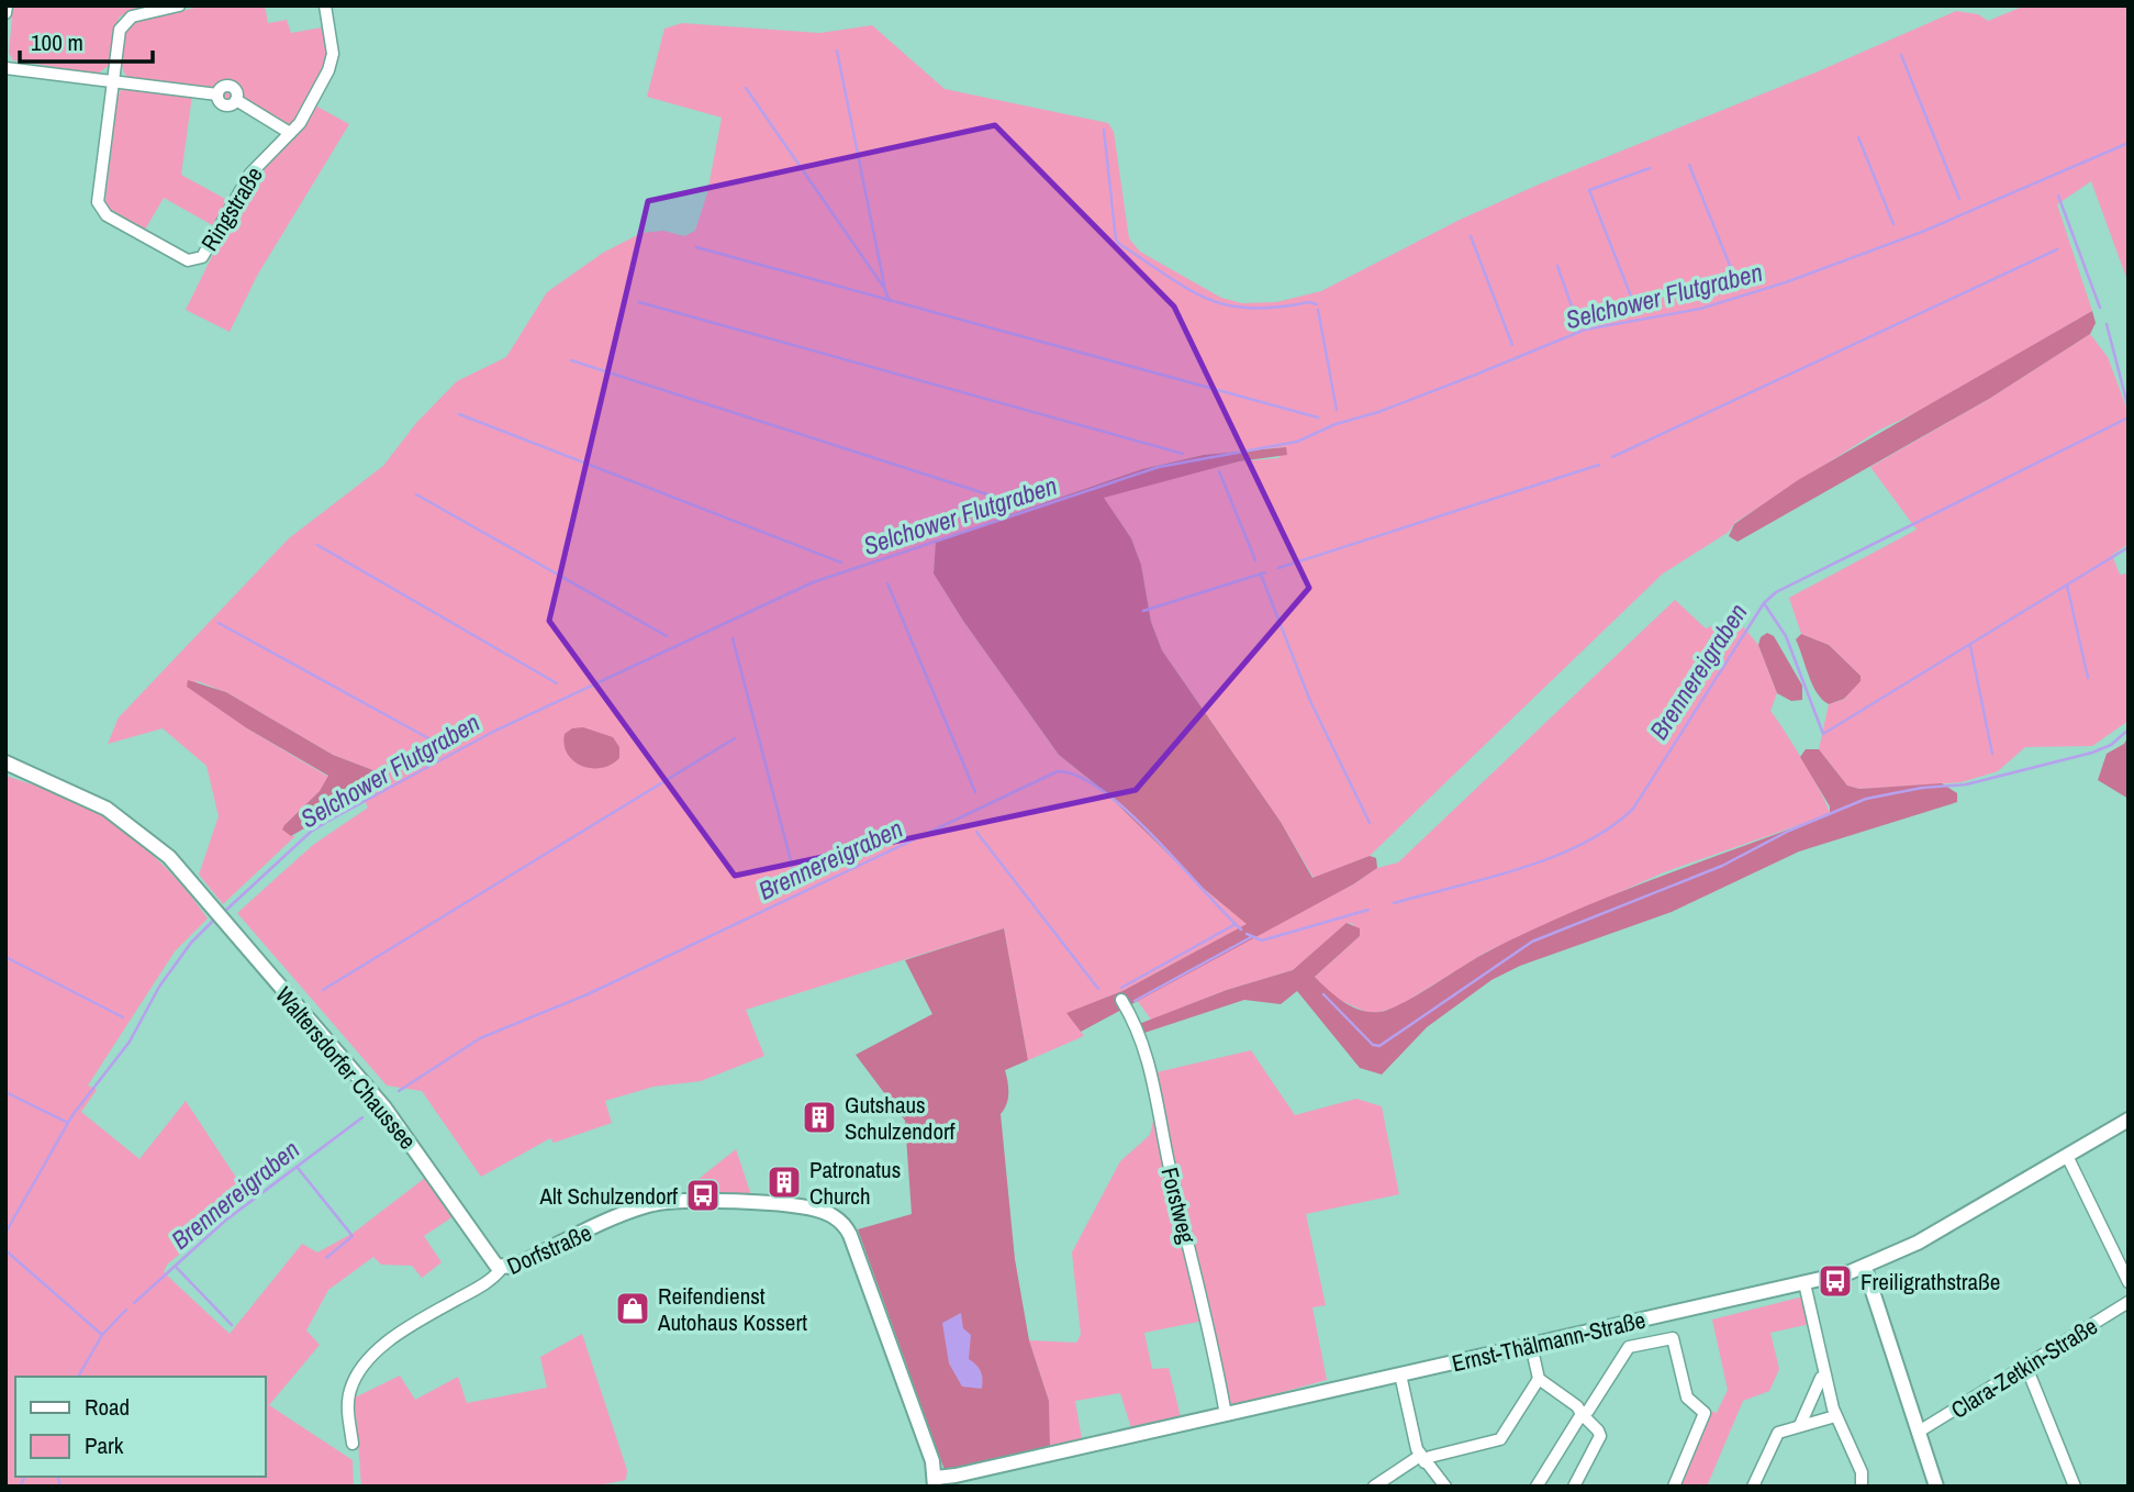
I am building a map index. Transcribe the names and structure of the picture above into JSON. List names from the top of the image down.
{
  "streets": {
    "street": [
      "Ringstraße",
      "Waltersdorfer Chaussee",
      "Forstweg",
      "Dorfstraße",
      "Ernst-Thälmann-Straße",
      "Clara-Zetkin-Straße"
    ]
  },
  "crossings": [
    ["Waltersdorfer Chaussee", "Dorfstraße"],
    ["Forstweg", "Ernst-Thälmann-Straße"],
    ["Dorfstraße", "Ernst-Thälmann-Straße"]
  ],
  "water": ["Selchower Flutgraben", "Brennereigraben"],
  "places": {
    "building": ["Gutshaus Schulzendorf", "Patronatus Church"],
    "bus stop": ["Alt Schulzendorf", "Freiligrathstraße"],
    "shop": ["Reifendienst Autohaus Kossert"]
  },
  "legend": ["Road", "Park"],
  "scale_bar": "100 m"
}
